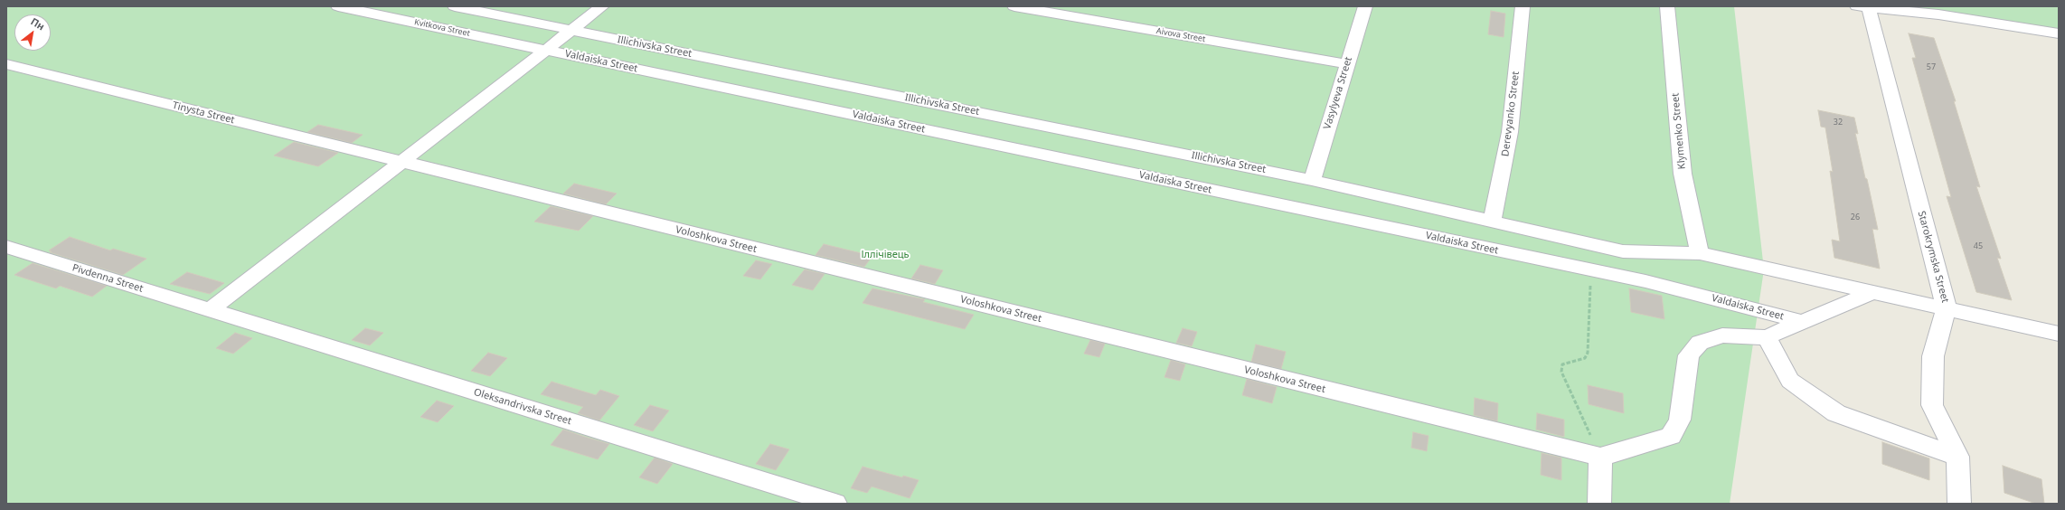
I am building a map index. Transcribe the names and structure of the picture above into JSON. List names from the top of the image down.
{
  "streets": {
    "street": [
      "Kvitkova Street",
      "Aivova Street",
      "Illichivska Street",
      "Valdaiska Street",
      "Vasylyeva Street",
      "Tinysta Street",
      "Derevyanko Street",
      "Klymenko Street",
      "Voloshkova Street",
      "Starokrymska Street",
      "Pivdenna Street",
      "Oleksandrivska Street"
    ]
  },
  "crossings": [
    ["Kvitkova Street", "Valdaiska Street"],
    ["Aivova Street", "Vasylyeva Street"],
    ["Illichivska Street", "Vasylyeva Street"],
    ["Illichivska Street", "Derevyanko Street"],
    ["Illichivska Street", "Klymenko Street"],
    ["Illichivska Street", "Starokrymska Street"],
    ["Tinysta Street", "Voloshkova Street"],
    ["Pivdenna Street", "Oleksandrivska Street"]
  ],
  "parks": ["Іллічівець"],
  "house_numbers": [
    "57",
    "32",
    "26",
    "45"
  ],
  "north": "top right"
}
